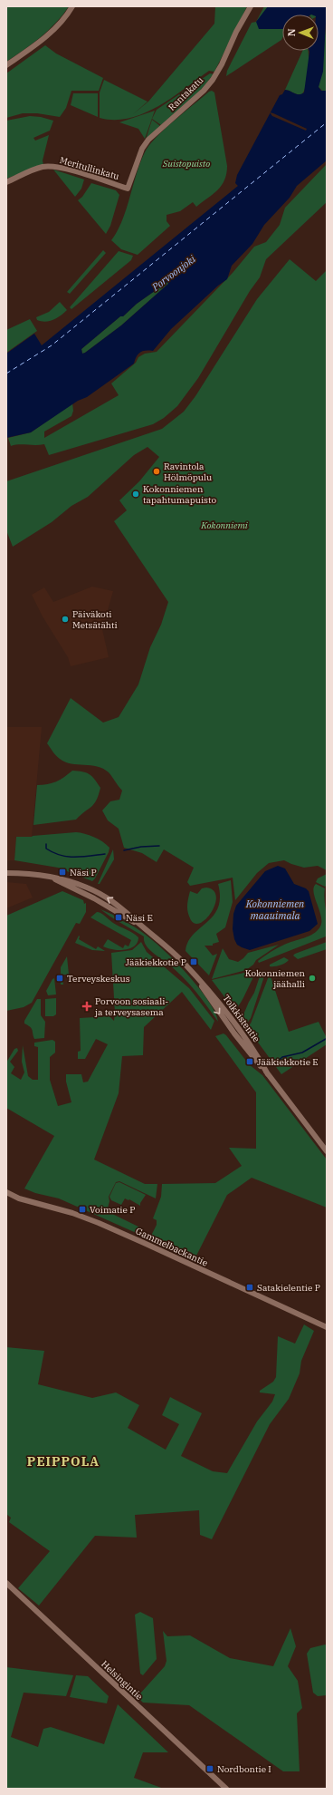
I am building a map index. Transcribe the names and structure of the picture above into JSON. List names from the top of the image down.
{
  "streets": {
    "street": [
      "Rantakatu",
      "Meritullinkatu",
      "Tolkkistentie",
      "Gammelbackantie",
      "Helsingintie"
    ]
  },
  "crossings": [
    ["Rantakatu", "Meritullinkatu"]
  ],
  "districts": ["PEIPPOLA"],
  "water": ["Porvoonjoki", "Kokonniemen maauimala"],
  "parks": ["Suistopuisto", "Kokonniemi"],
  "places": {
    "other": [
      "Ravintola Hölmöpulu",
      "Kokonniemen tapahtumapuisto",
      "Päiväkoti Metsätähti",
      "Kokonniemen jäähalli"
    ],
    "transit": [
      "Näsi P",
      "Näsi E",
      "Jääkiekkotie P",
      "Terveyskeskus",
      "Jääkiekkotie E",
      "Voimatie P",
      "Satakielentie P",
      "Nordbontie I"
    ],
    "health": ["Porvoon sosiaali- ja terveysasema"]
  },
  "north": "left"
}
